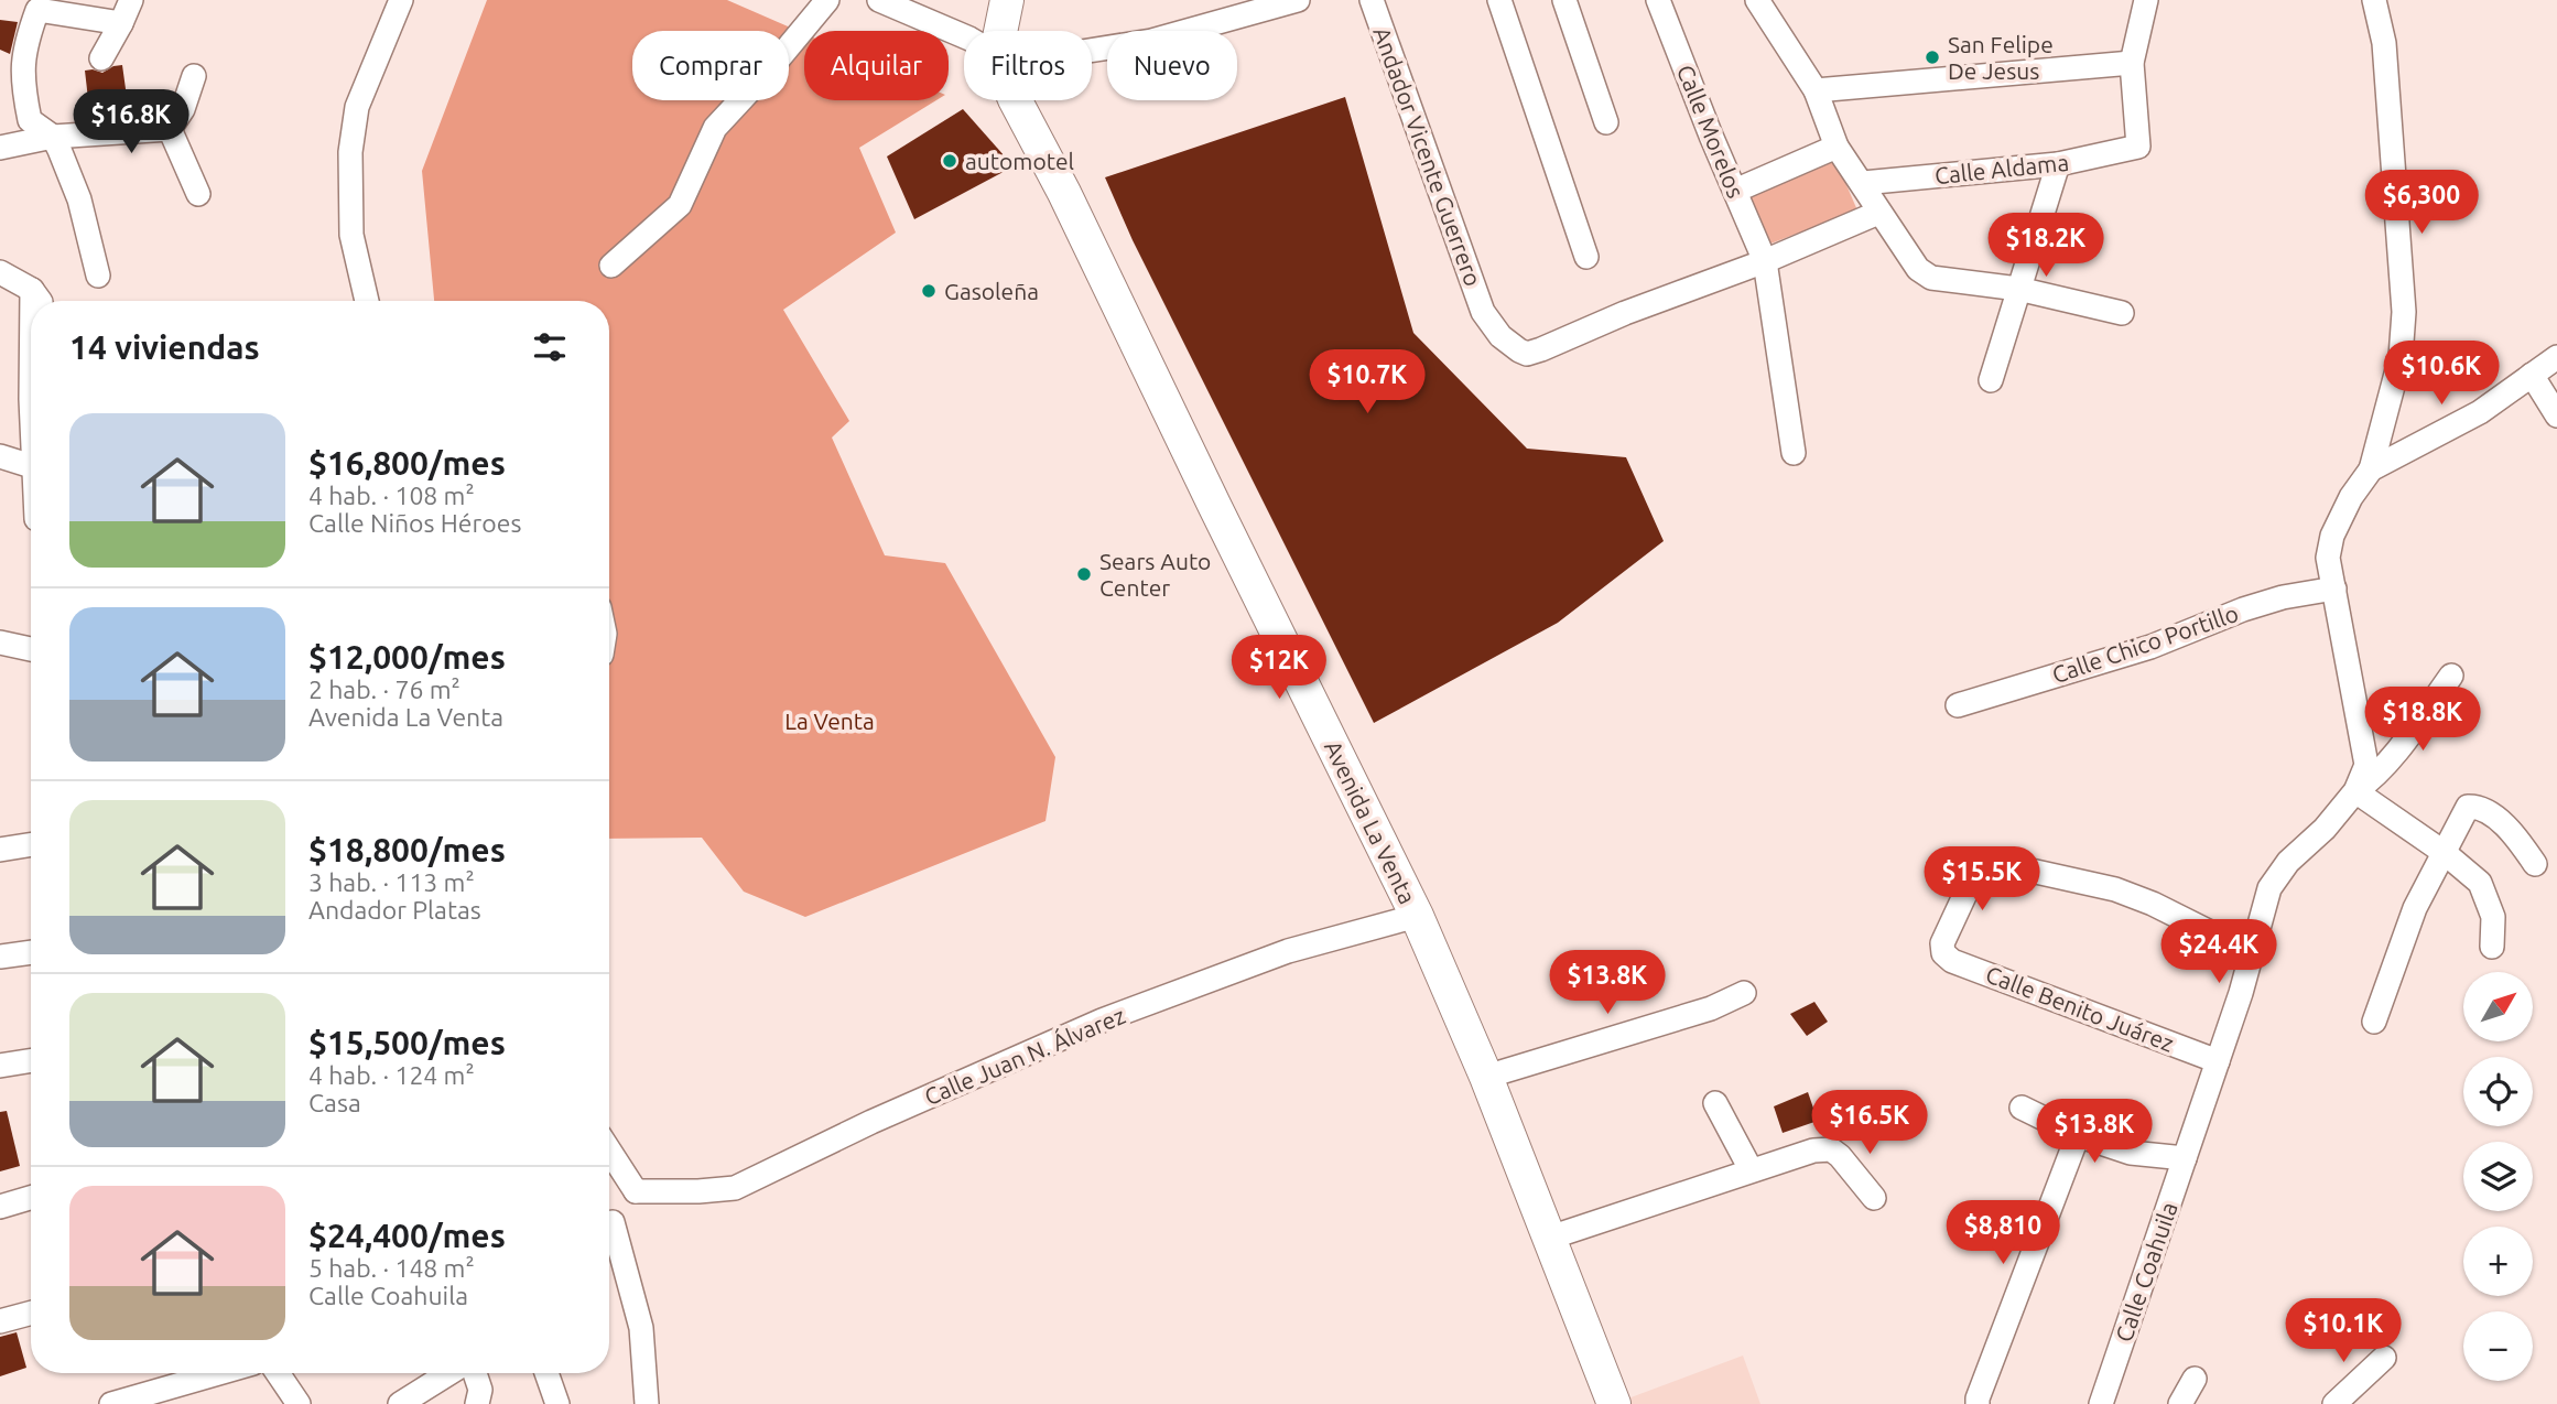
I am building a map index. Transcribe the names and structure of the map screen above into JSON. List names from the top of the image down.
{
  "streets": {
    "main road": ["Avenida La Venta"],
    "street": [
      "Calle Morelos",
      "Andador Vicente Guerrero",
      "Calle Aldama",
      "Calle Chico Portillo",
      "Calle Benito Juárez",
      "Calle Juan N. Álvarez",
      "Calle Coahuila"
    ]
  },
  "crossings": [
    ["Calle Morelos", "Andador Vicente Guerrero"],
    ["Calle Chico Portillo", "Calle Coahuila"],
    ["Avenida La Venta", "Calle Juan N. Álvarez"],
    ["Calle Benito Juárez", "Calle Coahuila"]
  ],
  "parks": ["La Venta"],
  "places": [
    "San Felipe De Jesus",
    "automotel",
    "Gasoleña",
    "Sears Auto Center"
  ],
  "north": "top right",
  "page": {
    "chip": [
      "Comprar",
      "Alquilar",
      "Filtros",
      "Nuevo"
    ],
    "price": [
      "$16.8K",
      "$6,300",
      "$18.2K",
      "$10.6K",
      "$10.7K",
      "$12K",
      "$18.8K",
      "$15.5K",
      "$24.4K",
      "$13.8K",
      "$16.5K",
      "$13.8K",
      "$8,810",
      "$10.1K"
    ],
    "heading": "14 viviendas",
    "list": [
      {
        "name": "$16,800/mes",
        "note": "4 hab. · 108 m² · Calle Niños Héroes"
      },
      {
        "name": "$12,000/mes",
        "note": "2 hab. · 76 m² · Avenida La Venta"
      },
      {
        "name": "$18,800/mes",
        "note": "3 hab. · 113 m² · Andador Platas"
      },
      {
        "name": "$15,500/mes",
        "note": "4 hab. · 124 m² · Casa"
      },
      {
        "name": "$24,400/mes",
        "note": "5 hab. · 148 m² · Calle Coahuila"
      }
    ],
    "map_buttons": ["+", "−"]
  }
}
